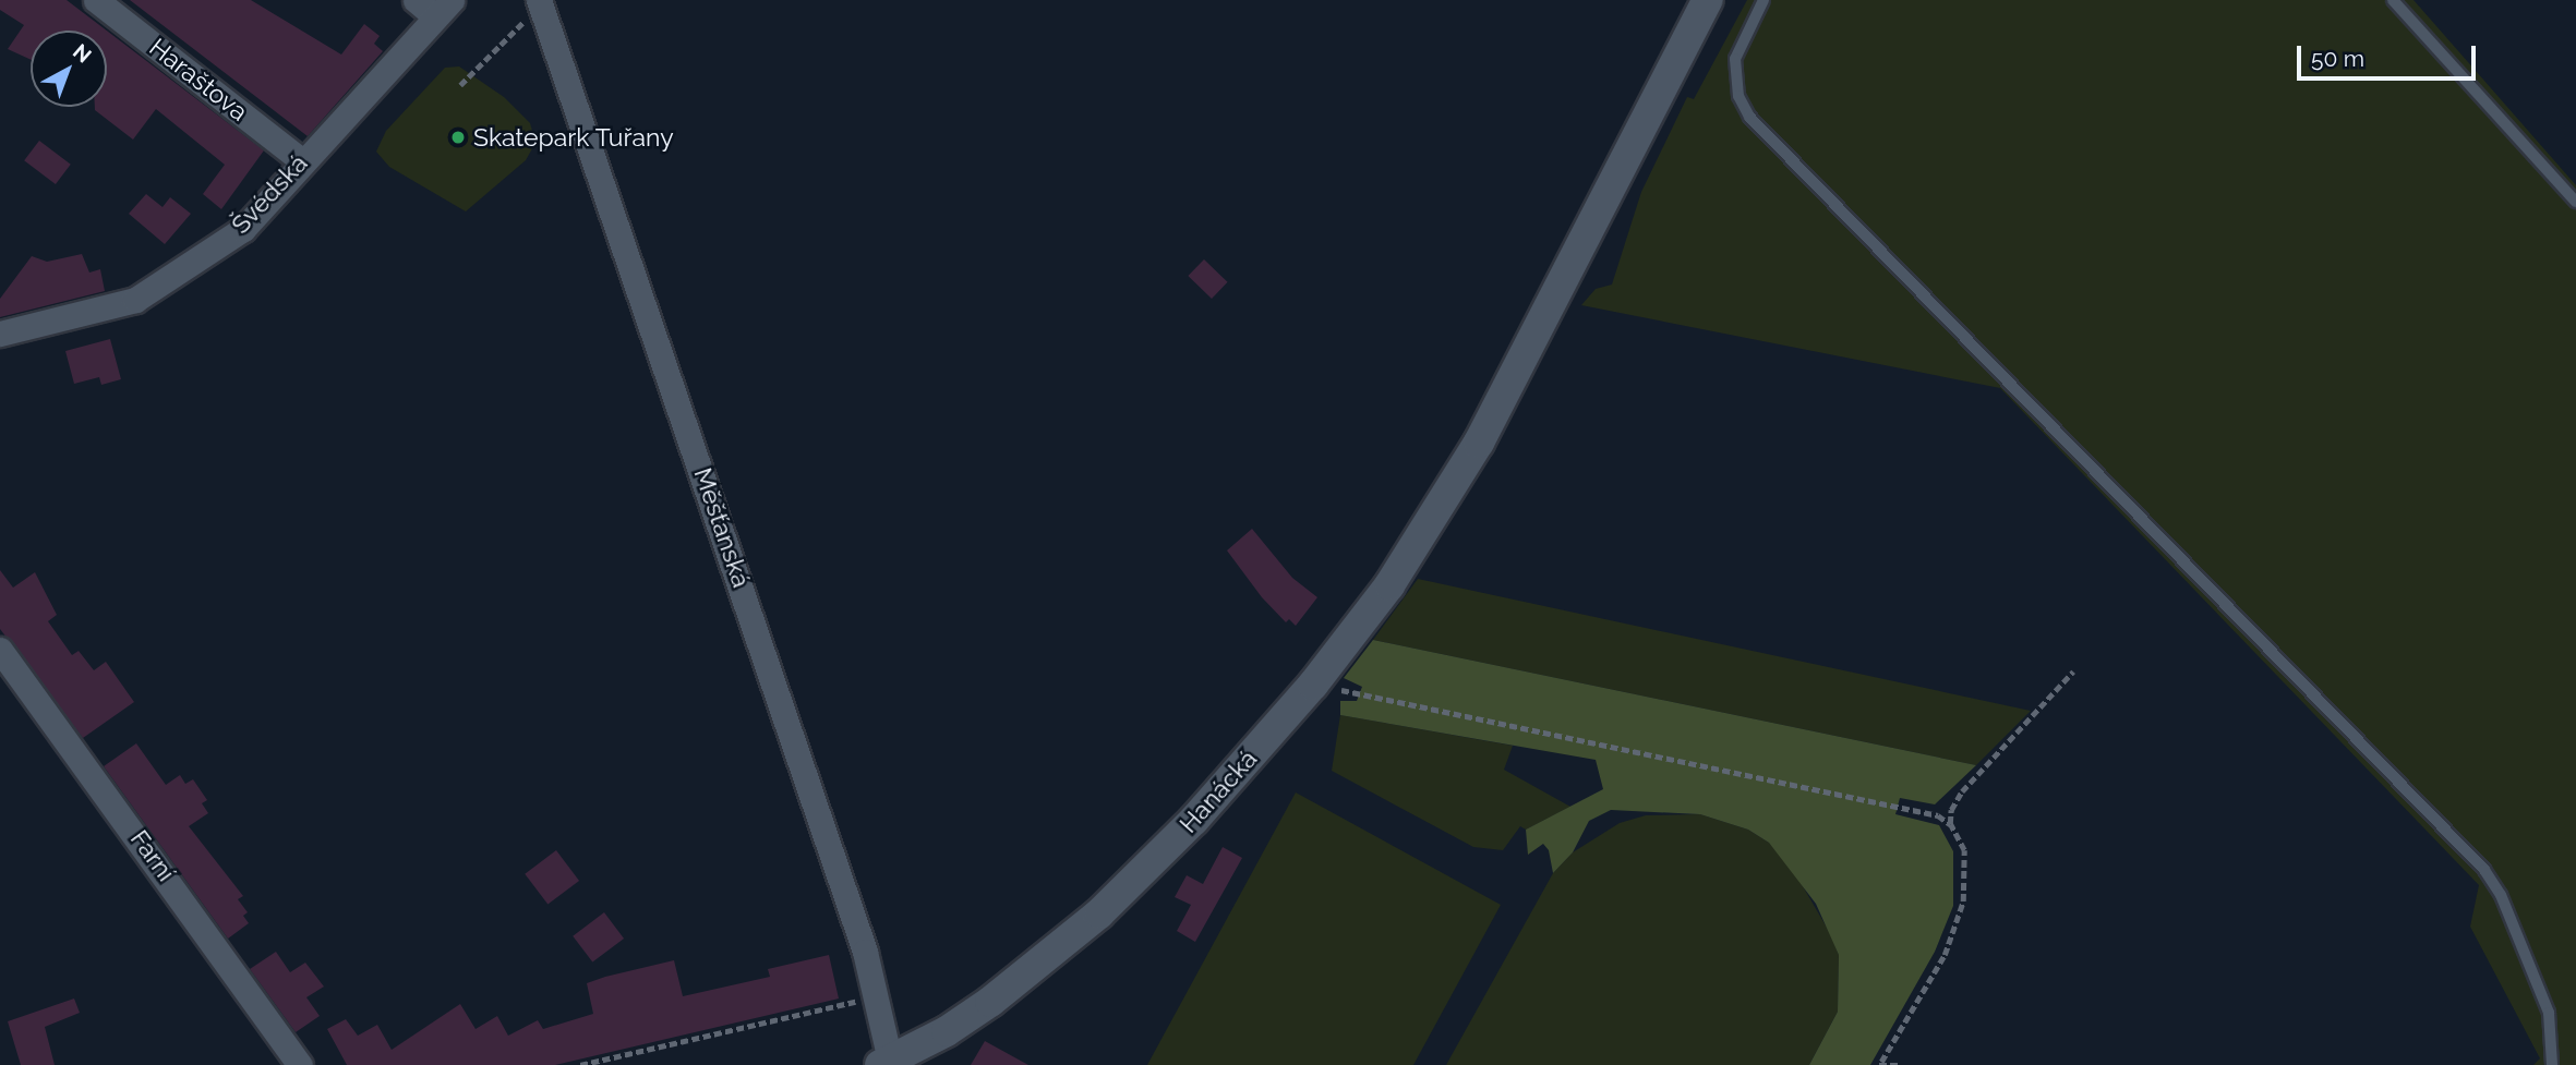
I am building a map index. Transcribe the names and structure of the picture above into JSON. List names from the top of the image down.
{
  "streets": {
    "street": [
      "Haraštova",
      "Švédská",
      "Měšťanská",
      "Hanácká",
      "Farní"
    ]
  },
  "crossings": [
    ["Haraštova", "Švédská"],
    ["Měšťanská", "Hanácká"]
  ],
  "places": ["Skatepark Tuřany"],
  "scale_bar": "50 m",
  "north": "top right"
}
